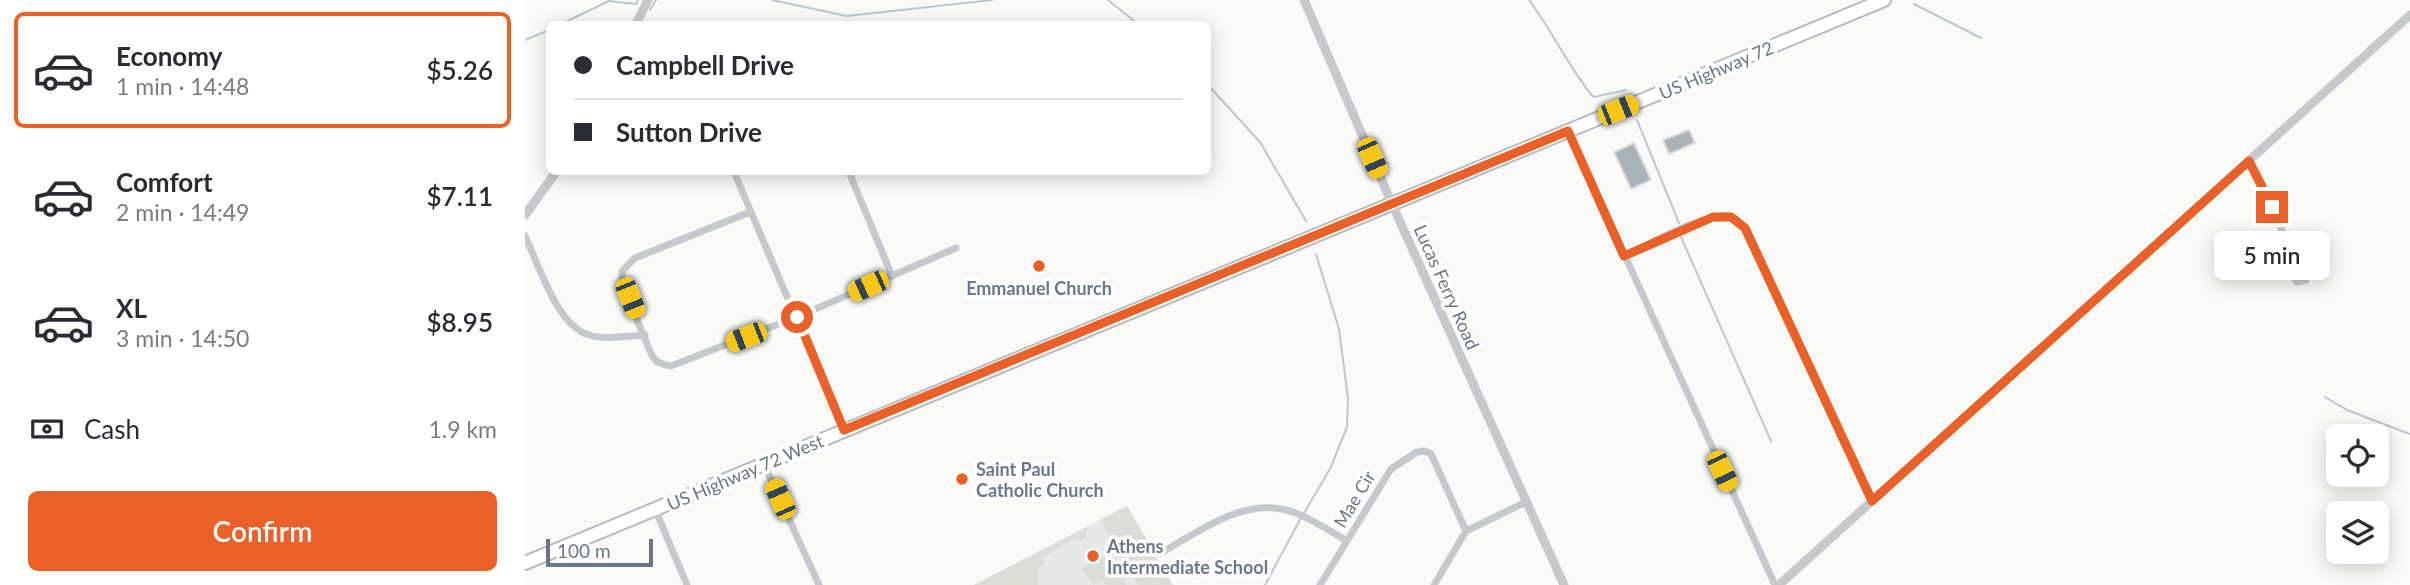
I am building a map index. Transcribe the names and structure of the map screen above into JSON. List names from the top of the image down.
{
  "streets": {
    "highway": ["US Highway 72", "US Highway 72 West"],
    "street": ["Lucas Ferry Road", "Mae Cir"]
  },
  "crossings": [
    ["US Highway 72", "Lucas Ferry Road"],
    ["US Highway 72", "US Highway 72 West"],
    ["Lucas Ferry Road", "US Highway 72 West"]
  ],
  "places": ["Emmanuel Church", "Saint Paul Catholic Church", "Athens Intermediate School"],
  "scale_bar": "100 m",
  "page": {
    "list": [
      {
        "name": "Economy",
        "note": "1 min · 14:48",
        "value": "$5.26"
      },
      {
        "name": "Comfort",
        "note": "2 min · 14:49",
        "value": "$7.11"
      },
      {
        "name": "XL",
        "note": "3 min · 14:50",
        "value": "$8.95"
      }
    ],
    "banner": ["Campbell Drive", "Sutton Drive"],
    "bubble": "5 min",
    "pay": ["Cash", "1.9 km"],
    "buttons": "Confirm",
    "scale": "100 m"
  }
}
